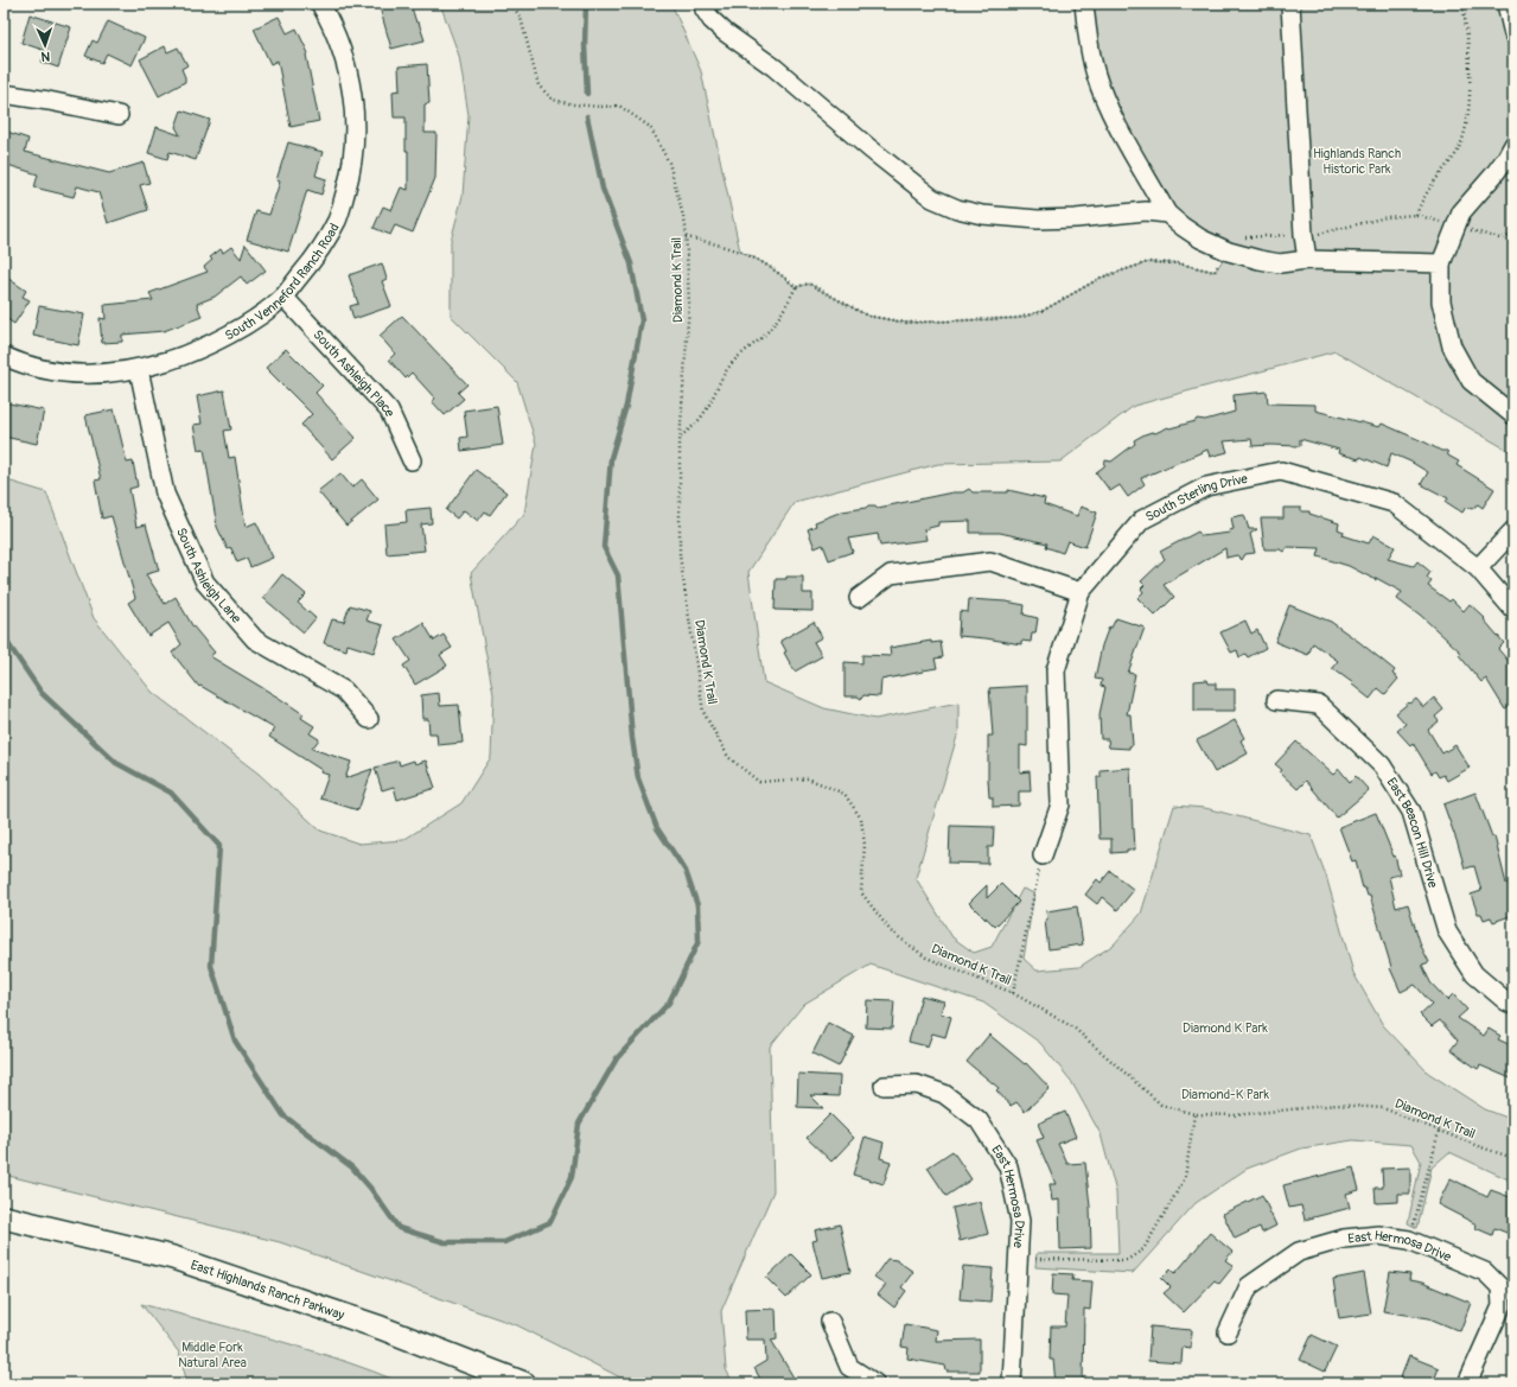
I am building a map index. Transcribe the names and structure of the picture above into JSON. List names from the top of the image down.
{
  "streets": {
    "main road": ["East Highlands Ranch Parkway"],
    "street": [
      "South Venneford Ranch Road",
      "South Ashleigh Place",
      "South Sterling Drive",
      "South Ashleigh Lane",
      "East Beacon Hill Drive",
      "East Hermosa Drive"
    ],
    "path": ["Diamond K Trail"]
  },
  "crossings": [
    ["South Venneford Ranch Road", "South Ashleigh Place"],
    ["South Venneford Ranch Road", "South Ashleigh Lane"]
  ],
  "parks": [
    "Highlands Ranch Historic Park",
    "Diamond K Park",
    "Diamond-K Park",
    "Middle Fork Natural Area"
  ],
  "north": "bottom"
}
